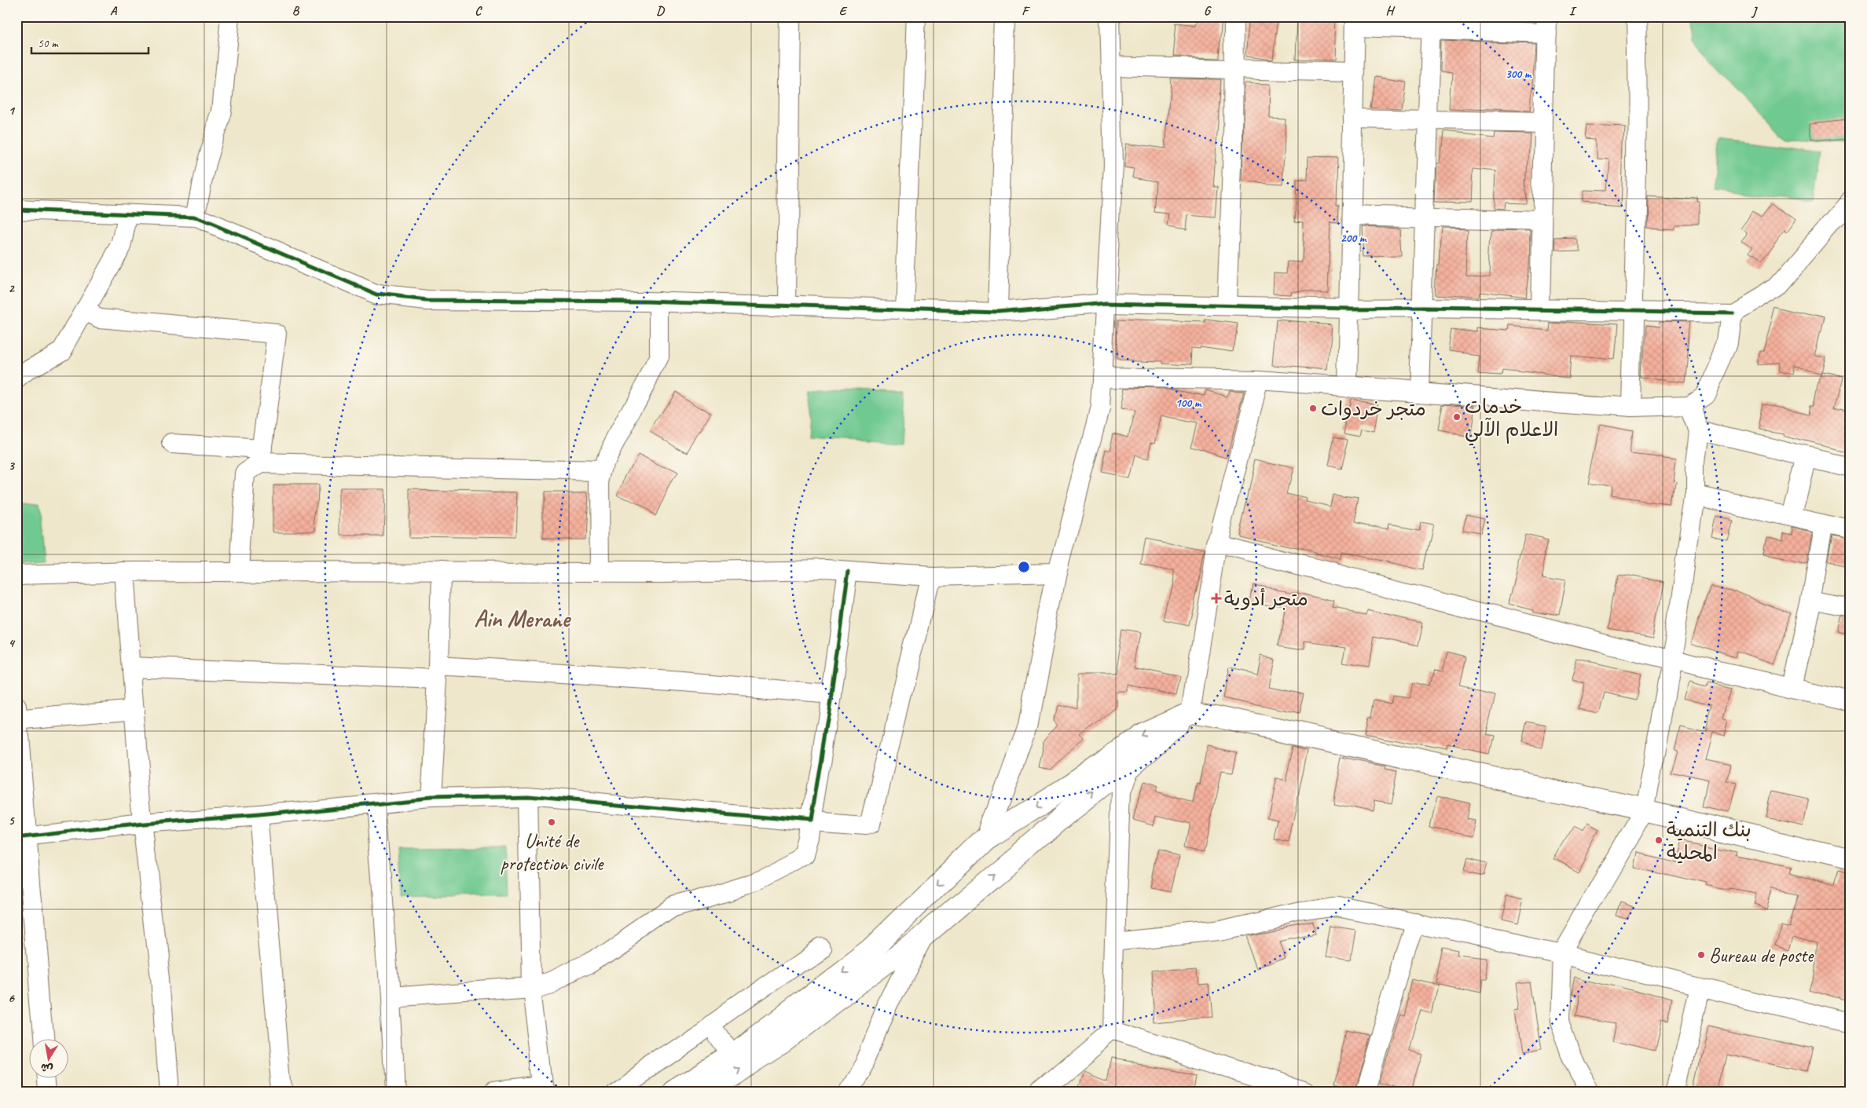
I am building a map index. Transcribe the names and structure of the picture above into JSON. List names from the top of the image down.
{
  "districts": ["Ain Merane"],
  "places": {
    "other": [
      "متجر خردوات",
      "خدمات الاعلام الآلي",
      "Unité de protection civile",
      "بنك التنمية المحلية",
      "Bureau de poste"
    ],
    "health": ["متجر أدوية"]
  },
  "scale_bar": "50 m",
  "north": "bottom",
  "grid": {
    "columns": [
      "A",
      "B",
      "C",
      "D",
      "E",
      "F",
      "G",
      "H",
      "I",
      "J"
    ],
    "rows": [
      "1",
      "2",
      "3",
      "4",
      "5",
      "6"
    ]
  },
  "rings": ["300 m", "200 m", "100 m"]
}
